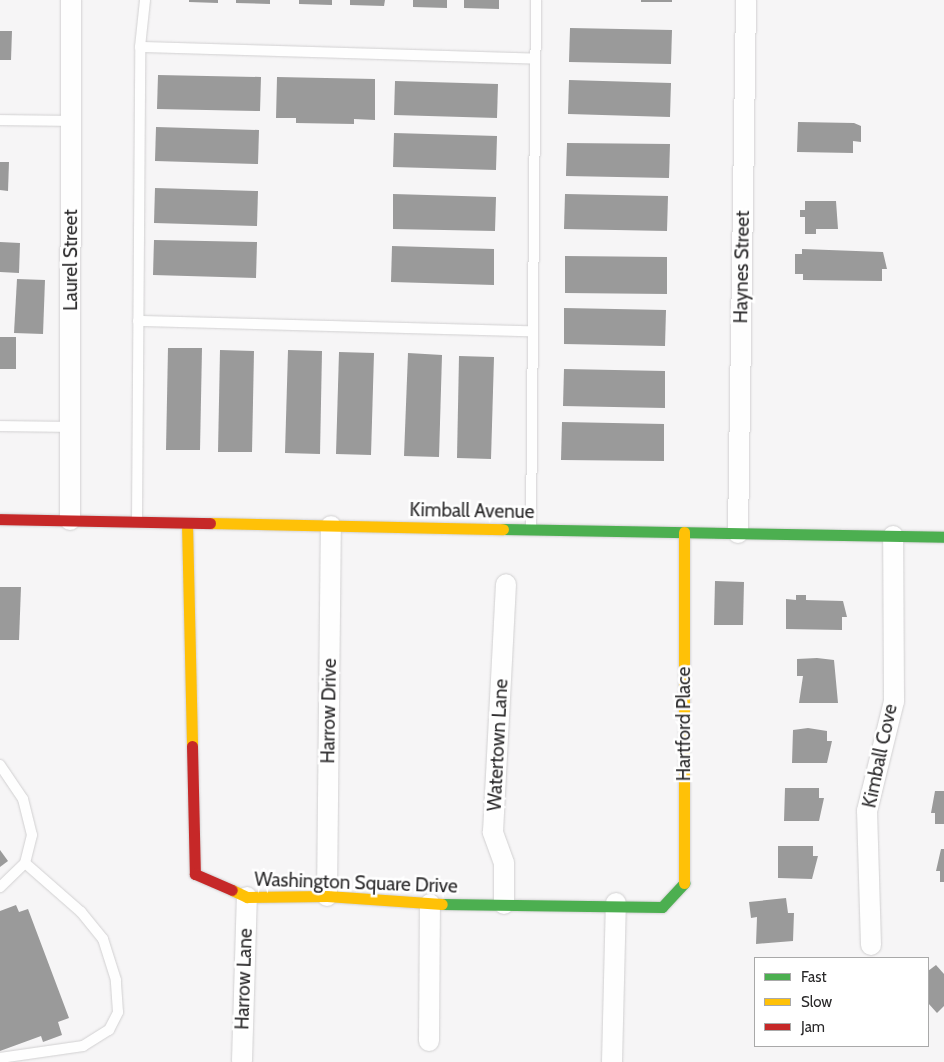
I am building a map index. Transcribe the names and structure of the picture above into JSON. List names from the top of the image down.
{
  "streets": {
    "street": [
      "Laurel Street",
      "Haynes Street",
      "Kimball Avenue",
      "Harrow Drive",
      "Hartford Place",
      "Watertown Lane",
      "Kimball Cove",
      "Washington Square Drive",
      "Harrow Lane"
    ]
  },
  "crossings": [
    ["Laurel Street", "Kimball Avenue"],
    ["Haynes Street", "Kimball Avenue"],
    ["Kimball Avenue", "Harrow Drive"],
    ["Kimball Avenue", "Hartford Place"],
    ["Kimball Avenue", "Kimball Cove"],
    ["Kimball Avenue", "Washington Square Drive"],
    ["Harrow Drive", "Washington Square Drive"],
    ["Hartford Place", "Washington Square Drive"],
    ["Watertown Lane", "Washington Square Drive"],
    ["Washington Square Drive", "Harrow Lane"]
  ],
  "legend": ["Fast", "Slow", "Jam"]
}
